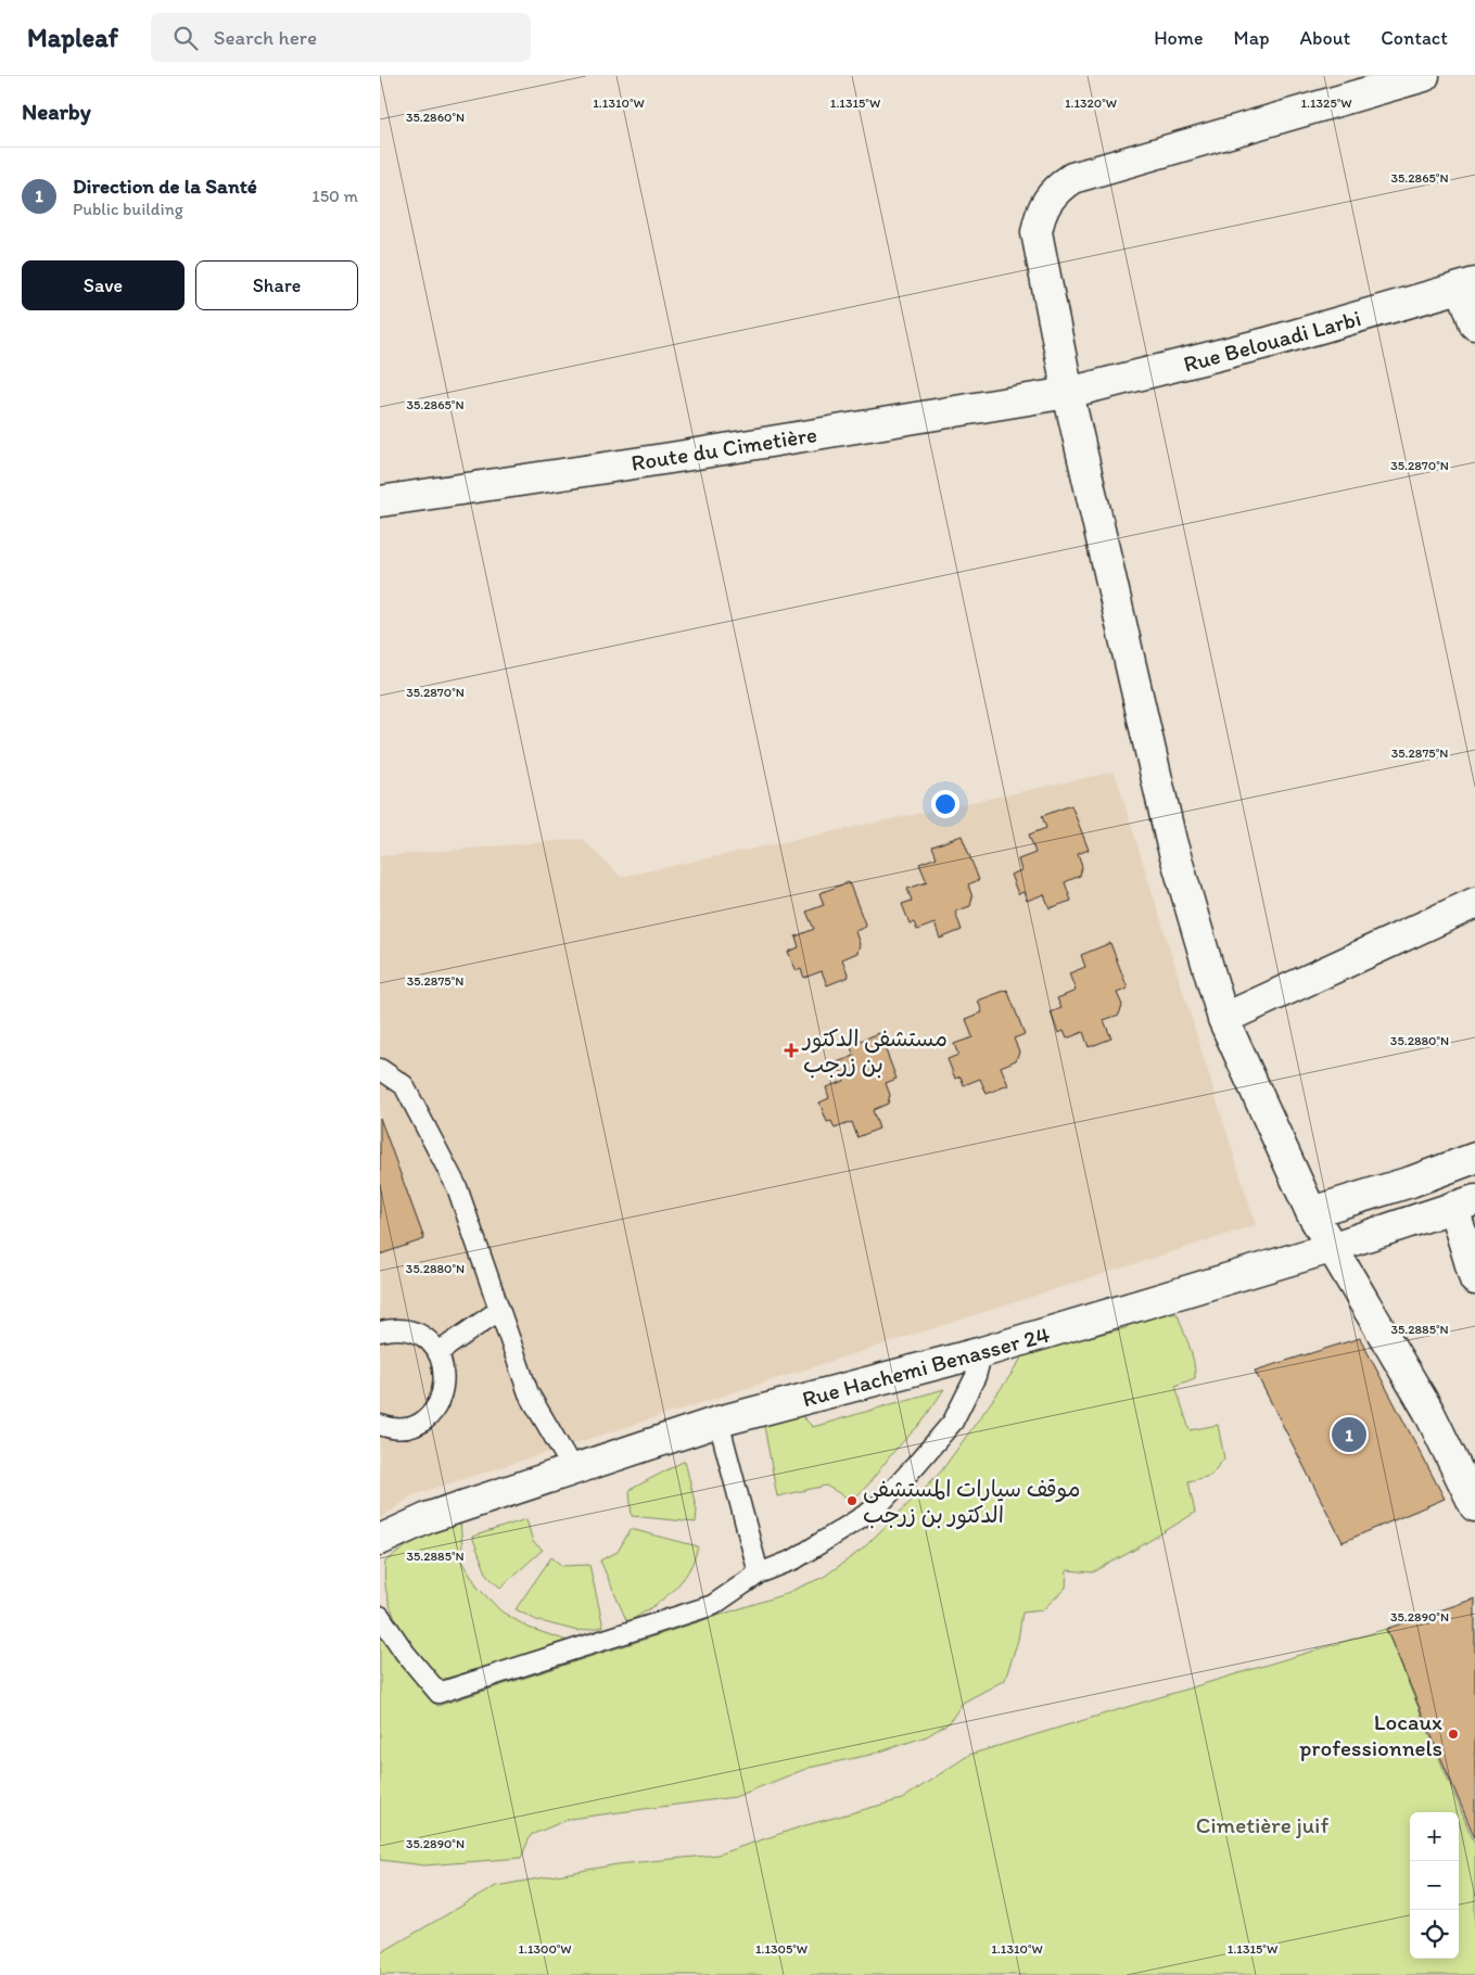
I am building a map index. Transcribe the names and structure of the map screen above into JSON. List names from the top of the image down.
{
  "streets": {
    "street": ["Rue Belouadi Larbi", "Route du Cimetière", "Rue Hachemi Benasser 24"]
  },
  "crossings": [
    ["Rue Belouadi Larbi", "Route du Cimetière"]
  ],
  "parks": ["Cimetière juif"],
  "places": {
    "health": ["مستشفى الدكتور بن زرجب"],
    "other": ["موقف سيارات المستشفى الدكتور بن زرجب", "Locaux professionnels"]
  },
  "page": {
    "header": "Mapleaf",
    "search": "Search here",
    "nav": [
      "Home",
      "Map",
      "About",
      "Contact"
    ],
    "heading": "Nearby",
    "list": [
      {
        "mark": "1",
        "name": "Direction de la Santé",
        "note": "Public building",
        "value": "150 m"
      }
    ],
    "buttons": ["Save", "Share"],
    "pins": "1",
    "map_buttons": ["+", "−"]
  },
  "coordinates": [
    "1.1310°W",
    "1.1315°W",
    "1.1320°W",
    "1.1325°W",
    "35.2860°N",
    "35.2865°N",
    "35.2870°N",
    "35.2875°N",
    "35.2880°N",
    "35.2885°N",
    "35.2890°N",
    "1.1300°W",
    "1.1305°W"
  ]
}
